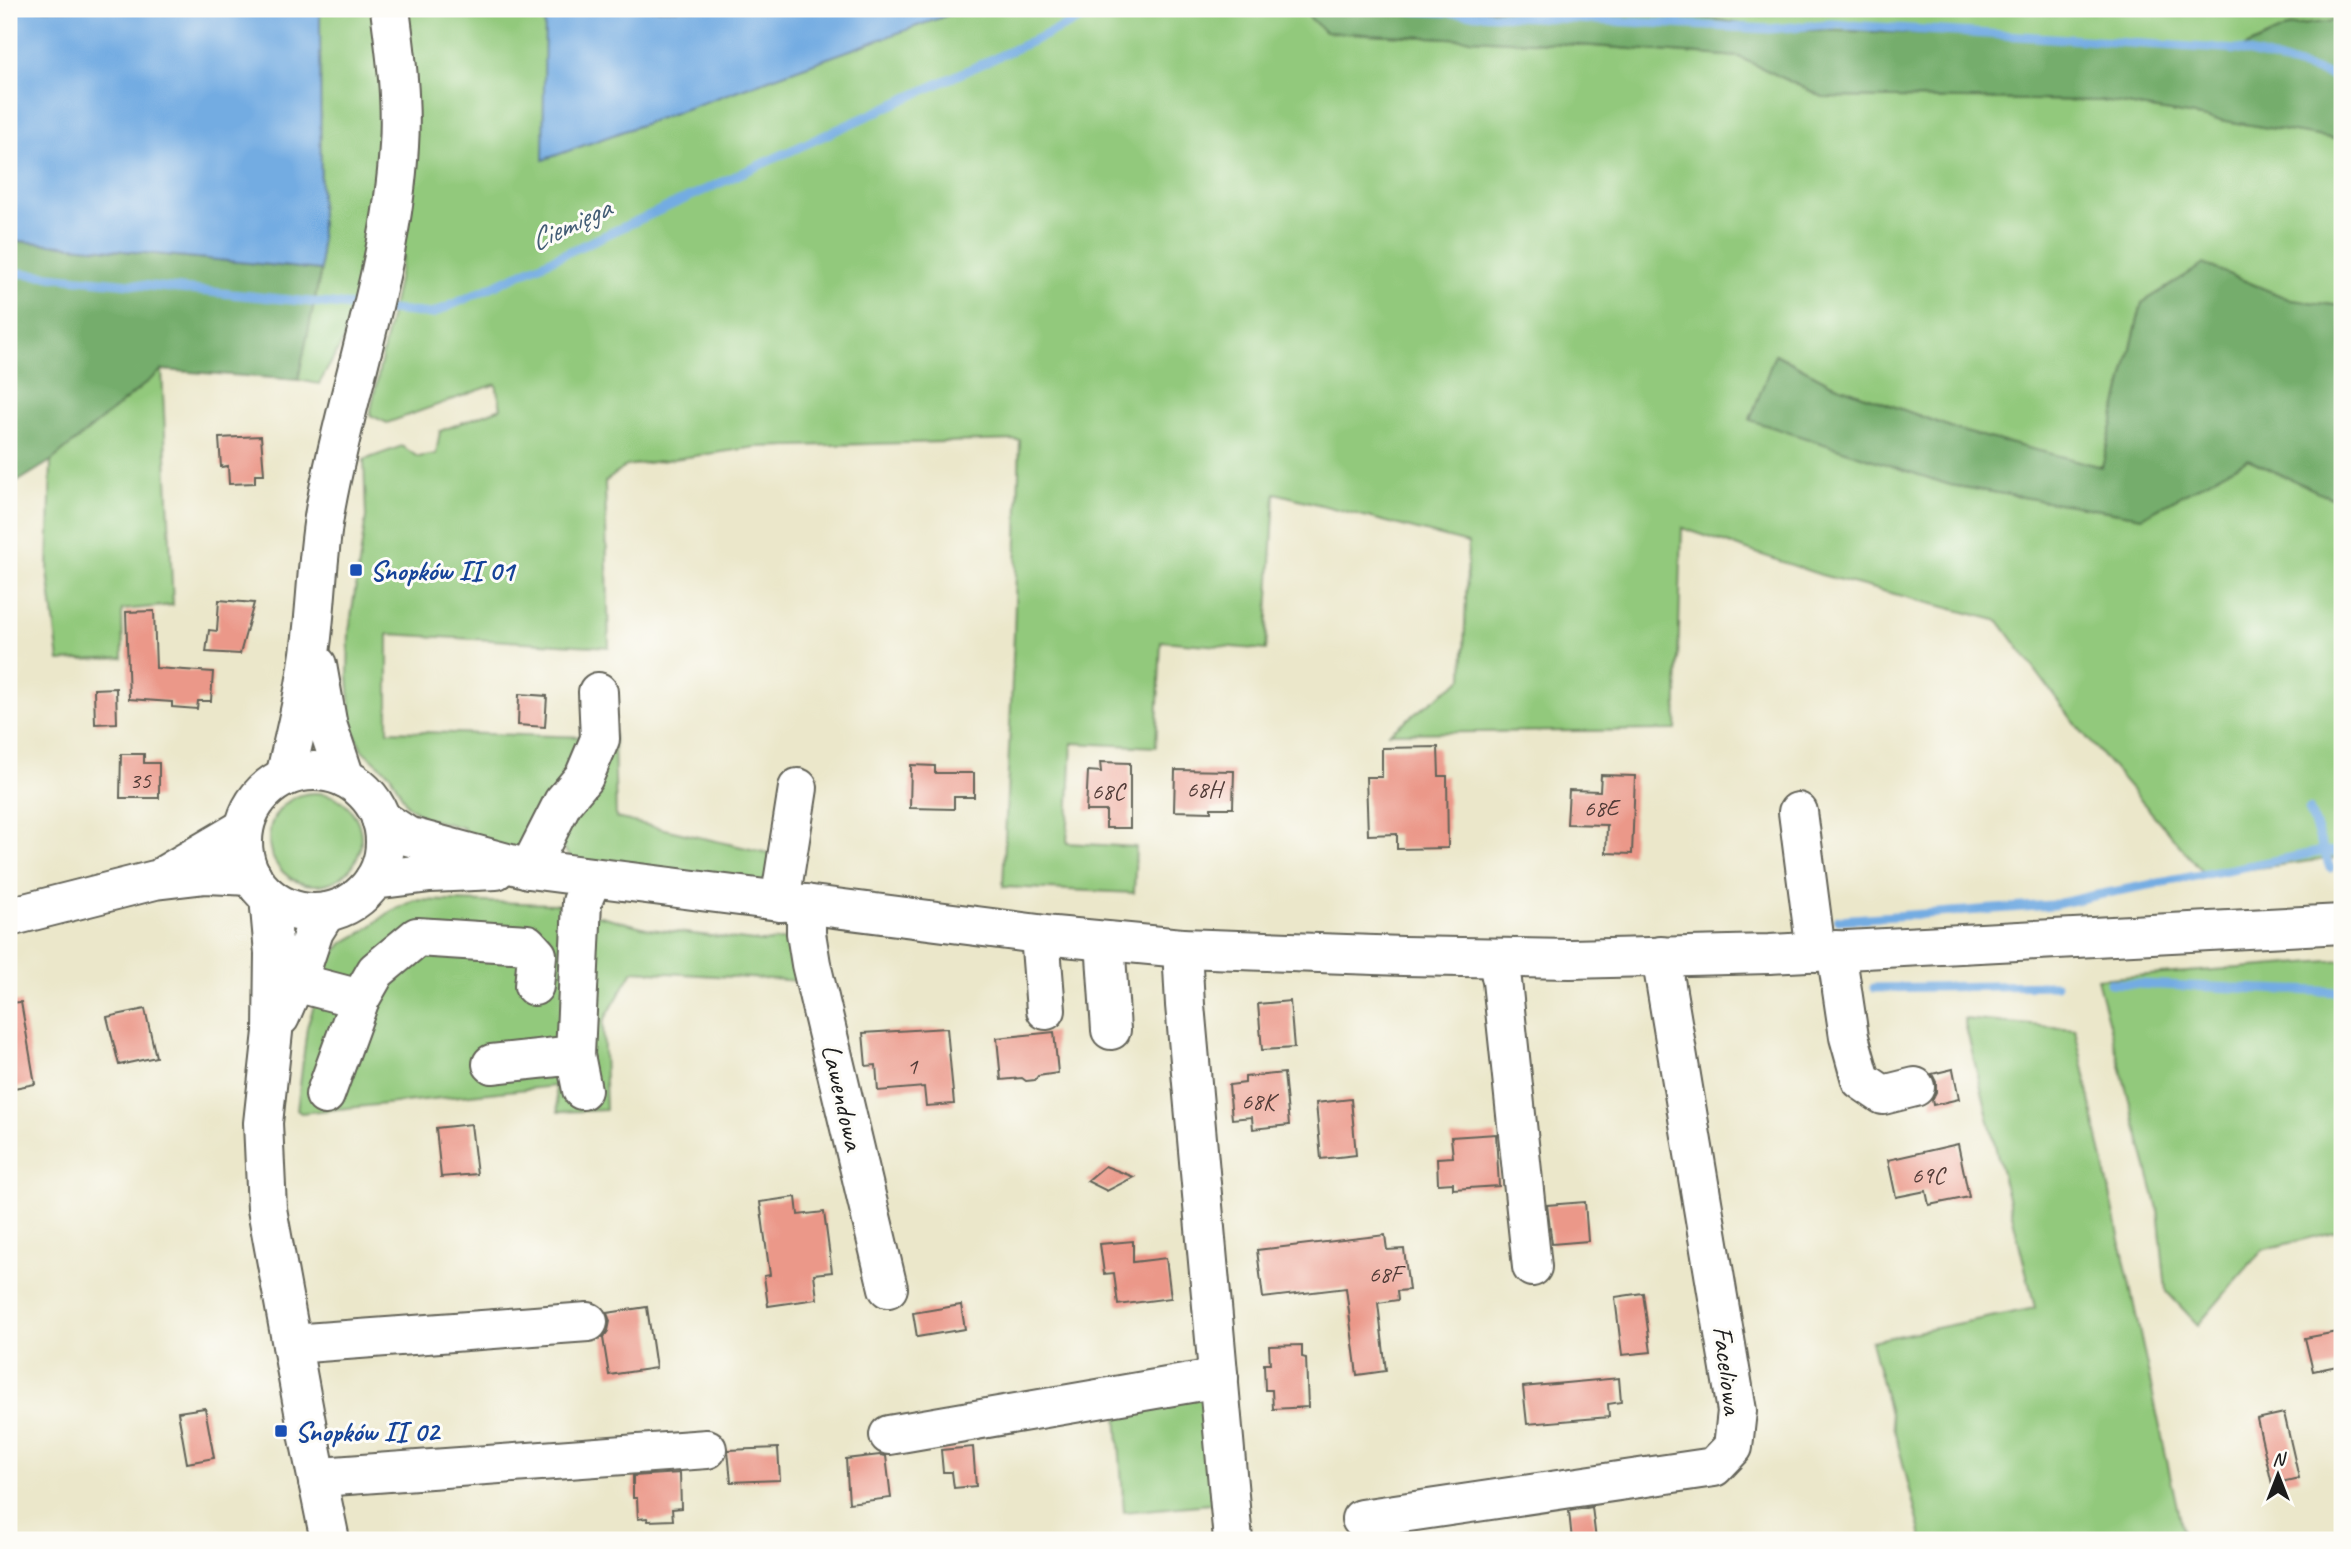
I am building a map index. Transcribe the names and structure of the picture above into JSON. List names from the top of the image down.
{
  "streets": {
    "main road": ["Lawendowa", "Faceliowa"]
  },
  "water": ["Ciemięga"],
  "places": {
    "transit": ["Snopków II 01", "Snopków II 02"]
  },
  "house_numbers": [
    "35",
    "68H",
    "68C",
    "68E",
    "1",
    "68K",
    "69C",
    "68F"
  ],
  "north": "top"
}
